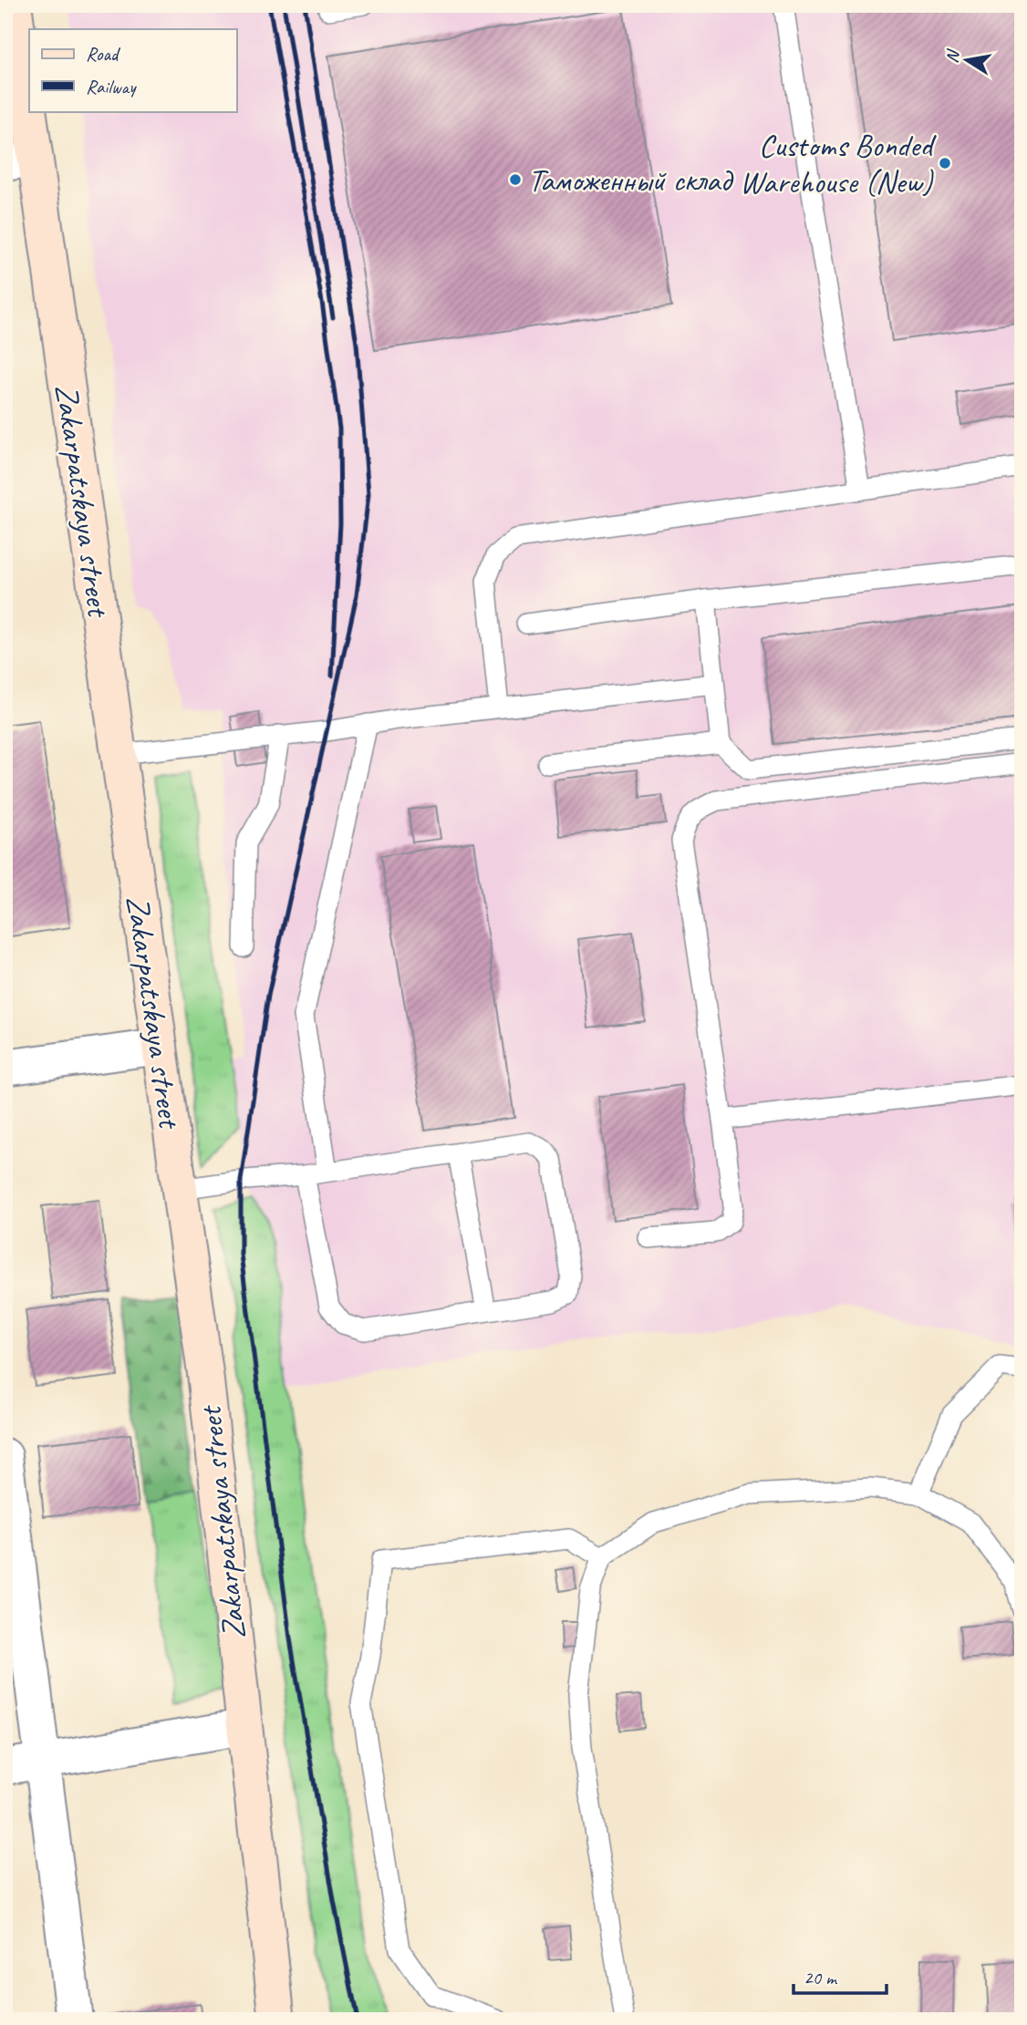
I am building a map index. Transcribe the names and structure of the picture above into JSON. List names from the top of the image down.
{
  "streets": {
    "street": ["Zakarpatskaya street"]
  },
  "places": ["Customs Bonded Warehouse (New)", "Таможенный склад"],
  "legend": ["Road", "Railway"],
  "scale_bar": "20 m",
  "north": "left"
}
